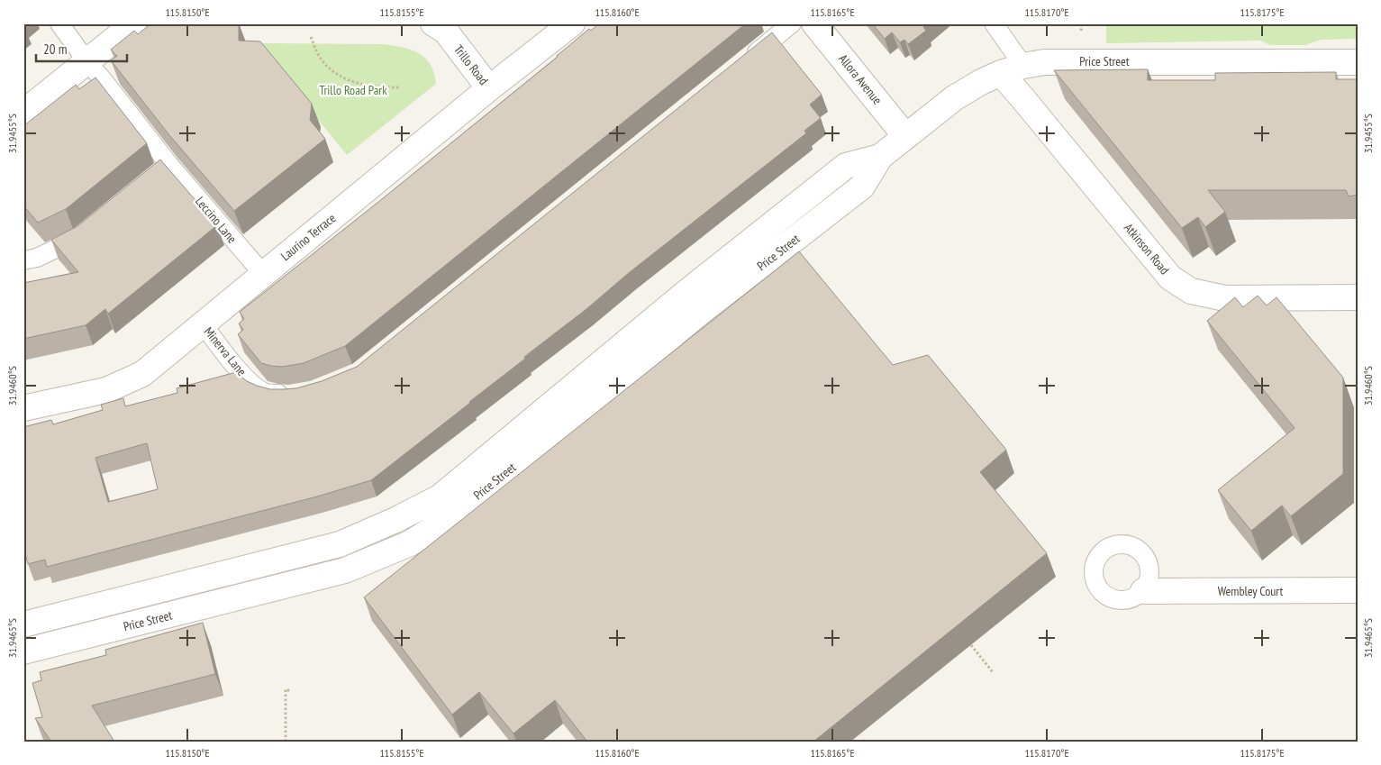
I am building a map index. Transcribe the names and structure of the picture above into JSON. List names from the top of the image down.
{
  "streets": {
    "street": [
      "Price Street",
      "Trillo Road",
      "Allora Avenue",
      "Laurino Terrace",
      "Atkinson Road",
      "Wembley Court"
    ],
    "lane": ["Leccino Lane", "Minerva Lane"]
  },
  "crossings": [
    ["Price Street", "Allora Avenue"],
    ["Price Street", "Atkinson Road"],
    ["Trillo Road", "Laurino Terrace"],
    ["Leccino Lane", "Laurino Terrace"],
    ["Laurino Terrace", "Minerva Lane"]
  ],
  "parks": ["Trillo Road Park"],
  "scale_bar": "20 m",
  "coordinates": [
    "115.8150°E",
    "115.8155°E",
    "115.8160°E",
    "115.8165°E",
    "115.8170°E",
    "115.8175°E",
    "31.9455°S",
    "31.9460°S",
    "31.9465°S"
  ]
}
